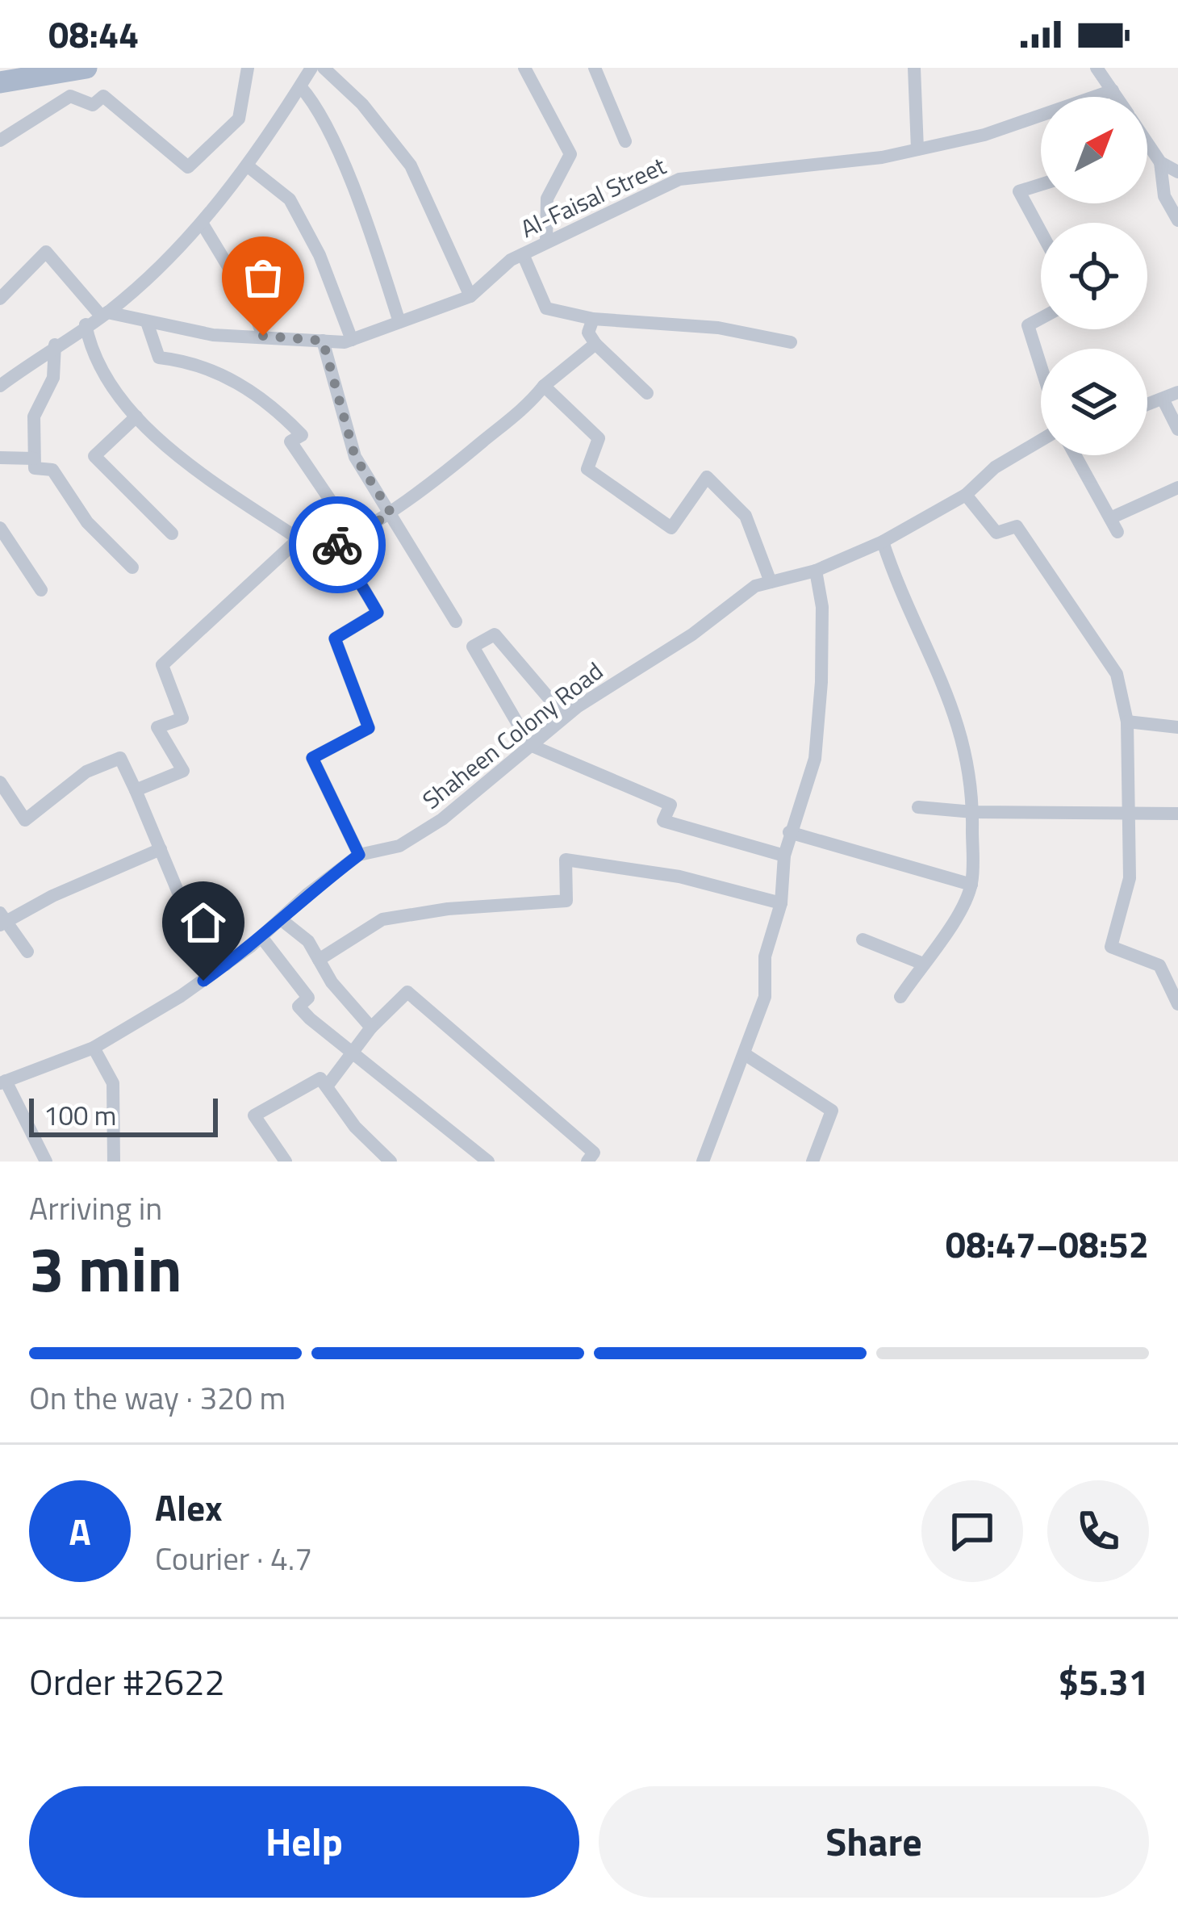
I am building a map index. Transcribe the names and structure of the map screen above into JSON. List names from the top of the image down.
{
  "streets": {
    "street": ["Al-Faisal Street", "Shaheen Colony Road"]
  },
  "scale_bar": "100 m",
  "north": "top right",
  "page": {
    "status": "08:44",
    "scale": "100 m",
    "heading": ["3 min", "Arriving in", "08:47–08:52"],
    "panel": [
      "Alex",
      "Courier · 4.7",
      "Order #2622",
      "$5.31"
    ],
    "bar": "On the way · 320 m",
    "round": "A",
    "buttons": ["Help", "Share"]
  }
}
